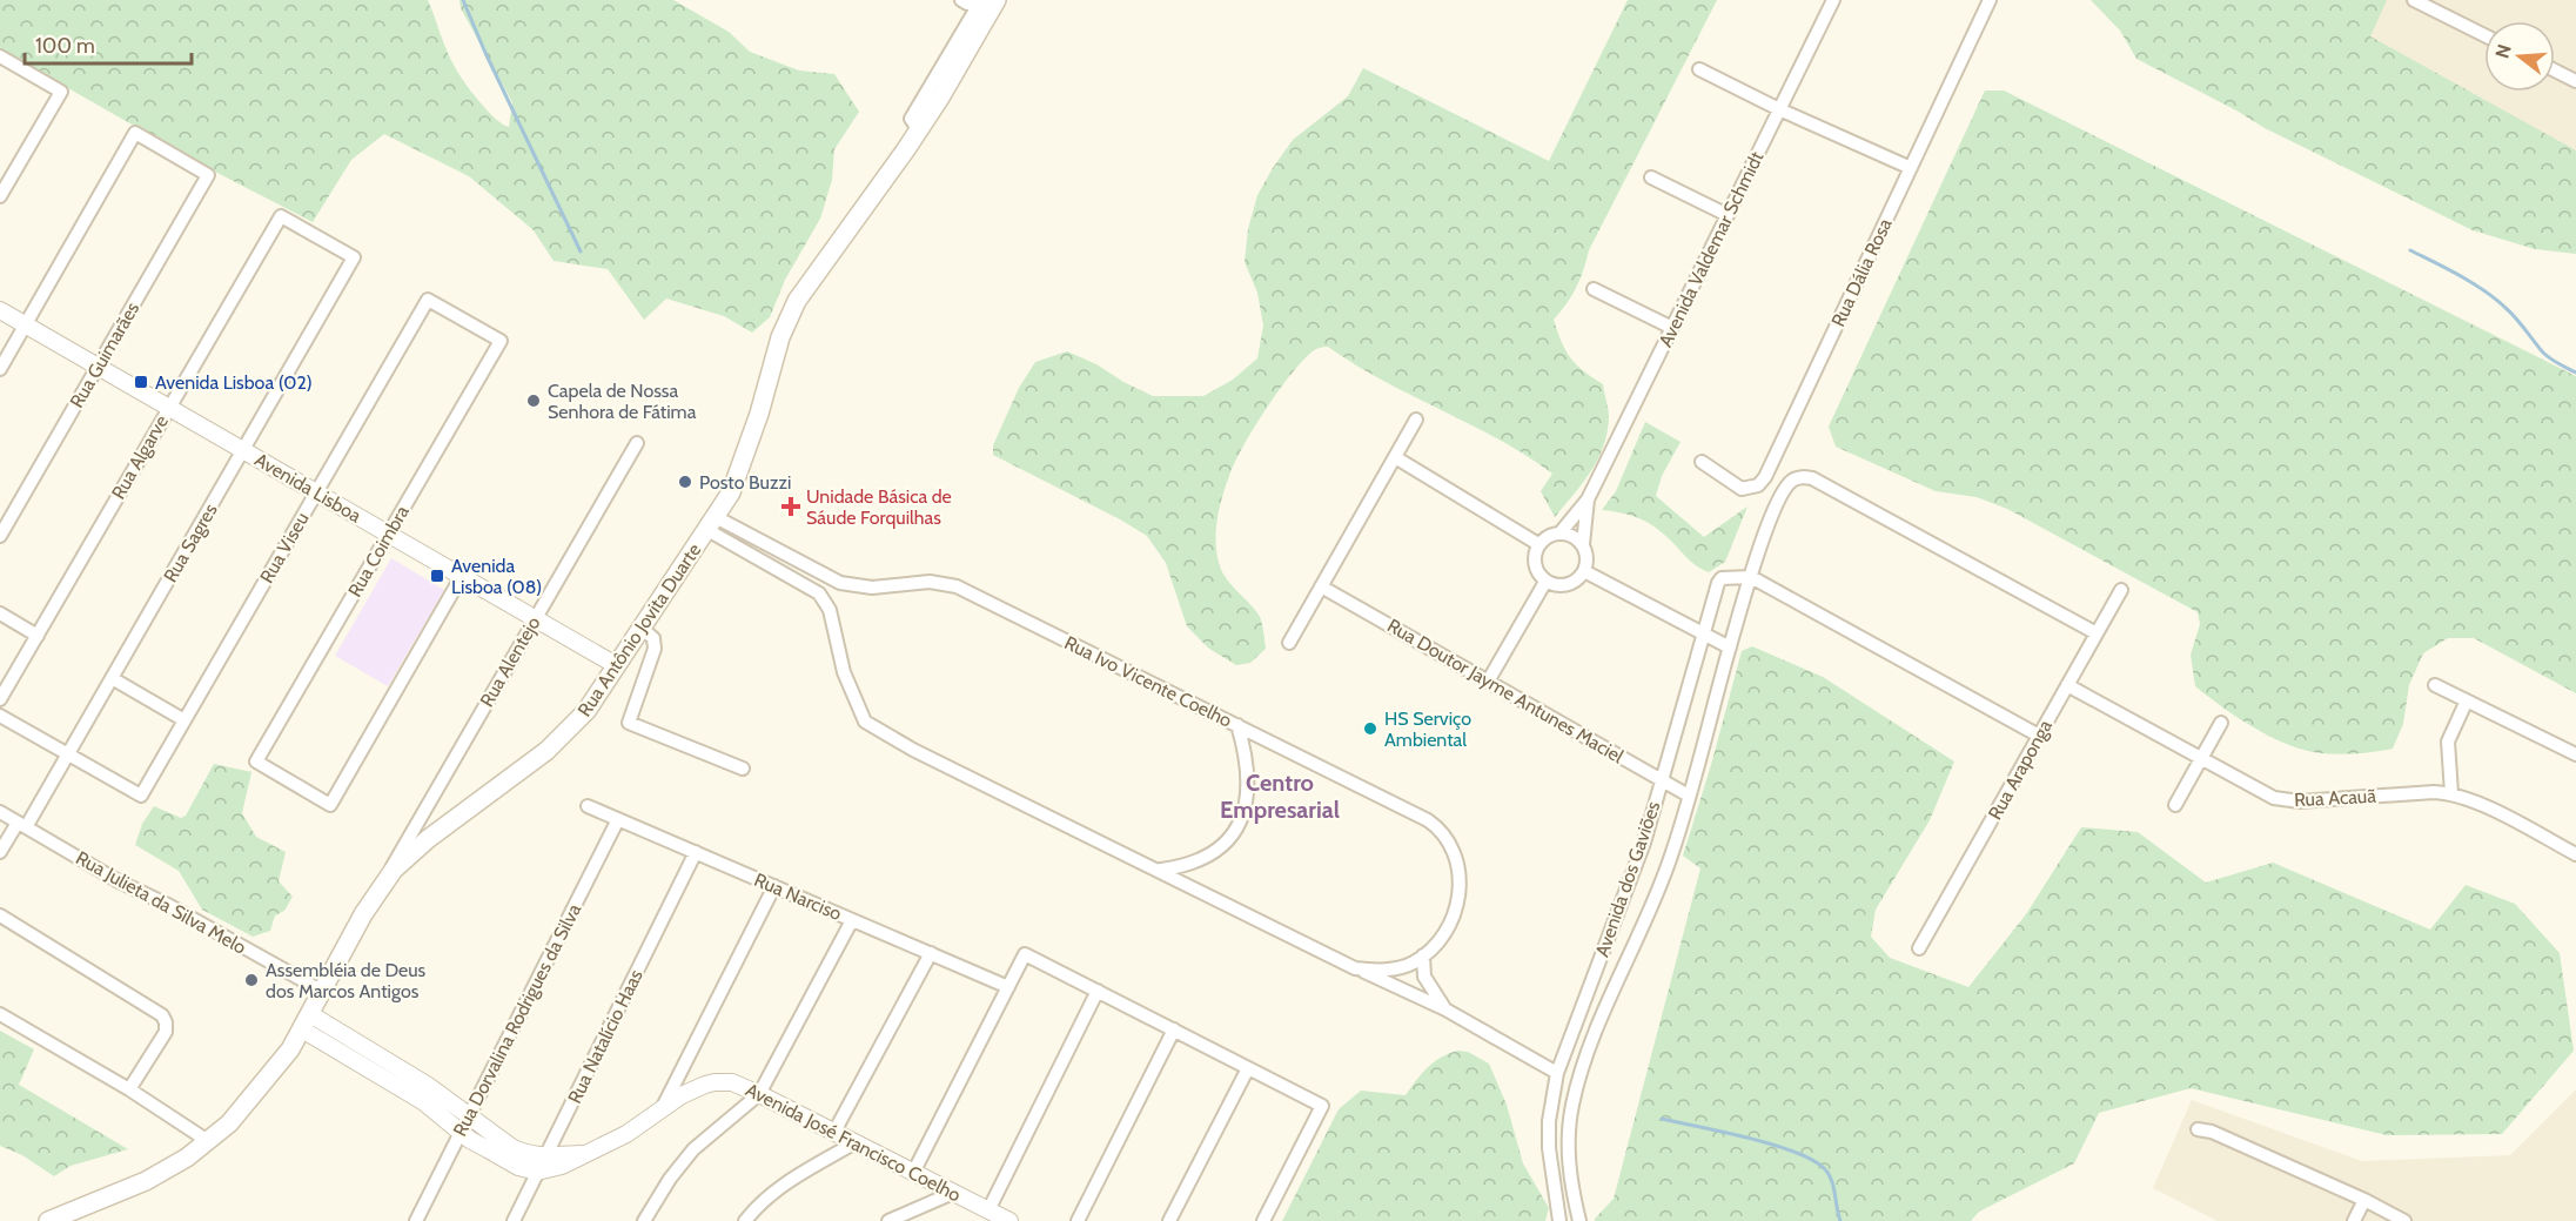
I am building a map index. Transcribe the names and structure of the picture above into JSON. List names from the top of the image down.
{
  "streets": {
    "main road": ["Rua Antônio Jovita Duarte"],
    "street": [
      "Avenida Valdemar Schmidt",
      "Rua Dália Rosa",
      "Rua Guimarães",
      "Rua Algarve",
      "Avenida Lisboa",
      "Rua Sagres",
      "Rua Viseu",
      "Rua Coimbra",
      "Rua Alentejo",
      "Rua Ivo Vicente Coelho",
      "Rua Doutor Jayme Antunes Maciel",
      "Rua Araponga",
      "Rua Acauã",
      "Avenida dos Gaviões",
      "Rua Narciso",
      "Rua Julieta da Silva Melo",
      "Rua Dorvalina Rodrigues da Silva",
      "Rua Natalício Haas",
      "Avenida José Francisco Coelho"
    ]
  },
  "crossings": [
    ["Rua Guimarães", "Avenida Lisboa"],
    ["Rua Algarve", "Avenida Lisboa"],
    ["Rua Algarve", "Rua Sagres"],
    ["Avenida Lisboa", "Rua Sagres"],
    ["Avenida Lisboa", "Rua Viseu"],
    ["Avenida Lisboa", "Rua Coimbra"],
    ["Avenida Lisboa", "Rua Antônio Jovita Duarte"],
    ["Avenida Lisboa", "Rua Alentejo"],
    ["Rua Sagres", "Rua Viseu"],
    ["Rua Sagres", "Rua Julieta da Silva Melo"],
    ["Rua Viseu", "Rua Coimbra"],
    ["Rua Antônio Jovita Duarte", "Rua Alentejo"],
    ["Rua Antônio Jovita Duarte", "Rua Ivo Vicente Coelho"],
    ["Rua Antônio Jovita Duarte", "Rua Julieta da Silva Melo"],
    ["Rua Antônio Jovita Duarte", "Avenida José Francisco Coelho"],
    ["Rua Ivo Vicente Coelho", "Avenida dos Gaviões"],
    ["Rua Doutor Jayme Antunes Maciel", "Avenida dos Gaviões"],
    ["Rua Araponga", "Rua Acauã"],
    ["Rua Araponga", "Avenida dos Gaviões"],
    ["Rua Narciso", "Rua Dorvalina Rodrigues da Silva"],
    ["Rua Narciso", "Rua Natalício Haas"],
    ["Rua Dorvalina Rodrigues da Silva", "Avenida José Francisco Coelho"],
    ["Rua Natalício Haas", "Avenida José Francisco Coelho"]
  ],
  "districts": ["Centro Empresarial"],
  "places": {
    "transit": ["Avenida Lisboa (02)", "Avenida Lisboa (08)"],
    "other": [
      "Capela de Nossa Senhora de Fátima",
      "Posto Buzzi",
      "HS Serviço Ambiental",
      "Assembléia de Deus dos Marcos Antigos"
    ],
    "health": ["Unidade Básica de Sáude Forquilhas"]
  },
  "scale_bar": "100 m",
  "north": "left"
}
